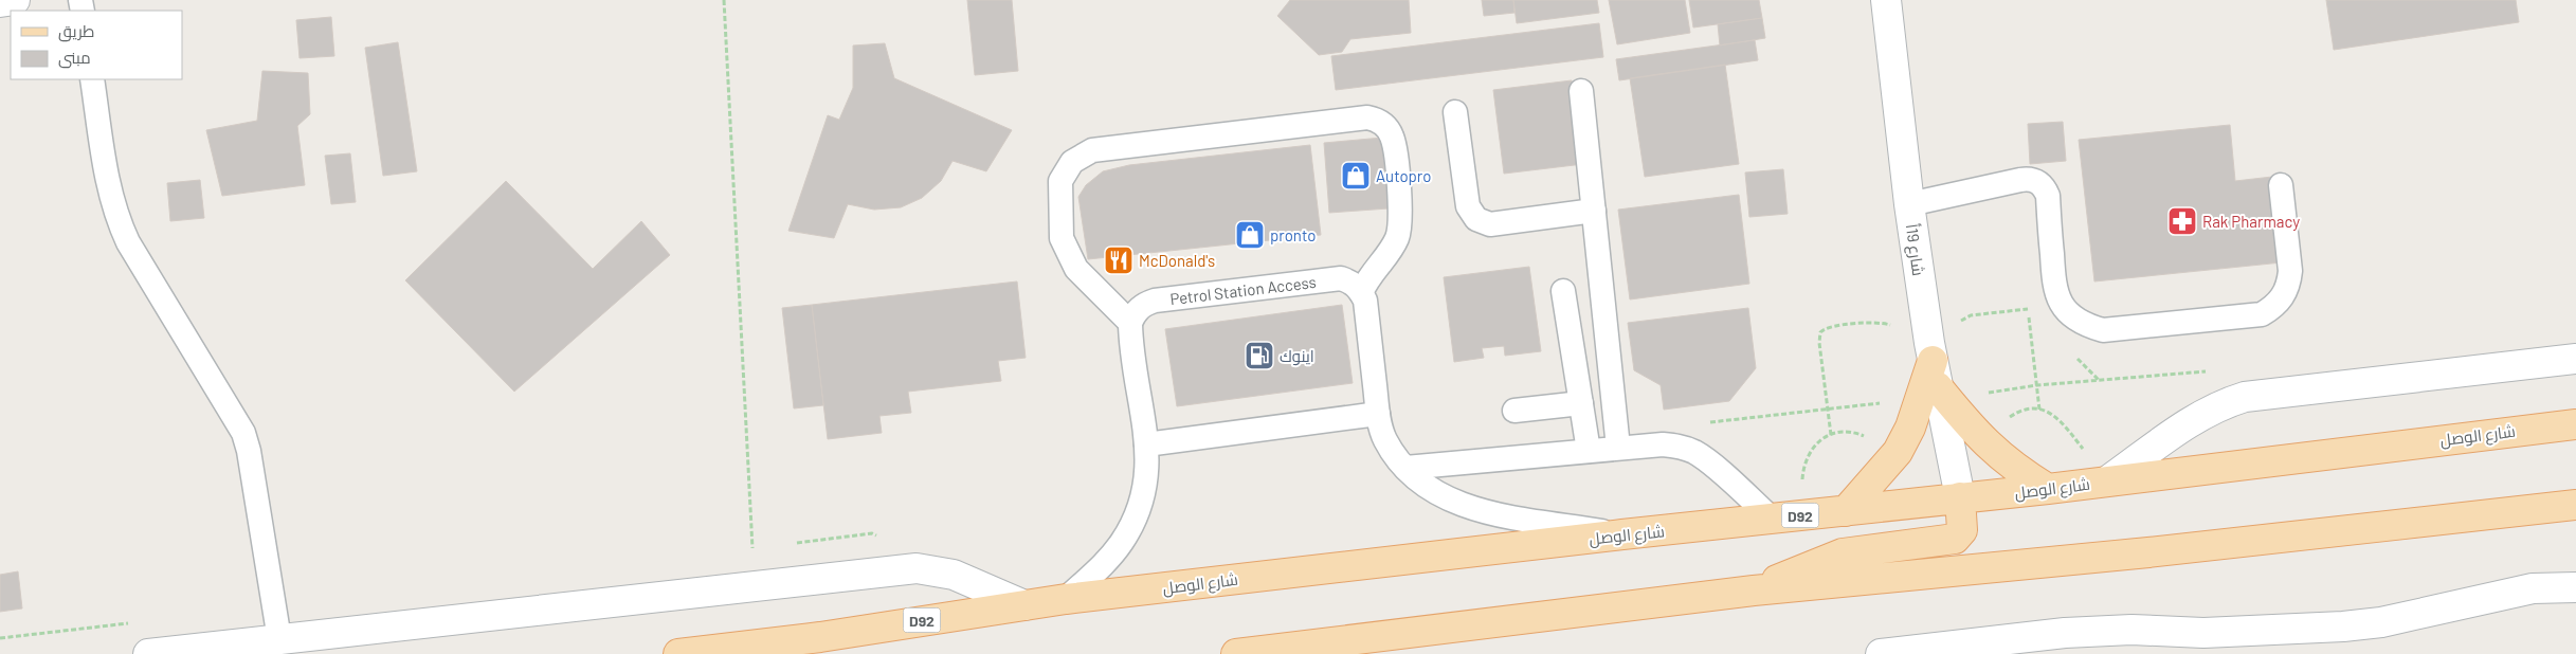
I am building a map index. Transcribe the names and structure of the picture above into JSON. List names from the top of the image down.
{
  "streets": {
    "main road": ["شارع الوصل", "D92"],
    "street": ["شارع 19أ"],
    "lane": ["Petrol Station Access"]
  },
  "crossings": [
    ["شارع 19أ", "شارع الوصل"]
  ],
  "places": {
    "shop": ["Autopro", "pronto"],
    "pharmacy": ["Rak Pharmacy"],
    "restaurant": ["McDonald's"],
    "fuel station": ["اينوك"]
  },
  "legend": ["طريق", "مبنى"]
}
